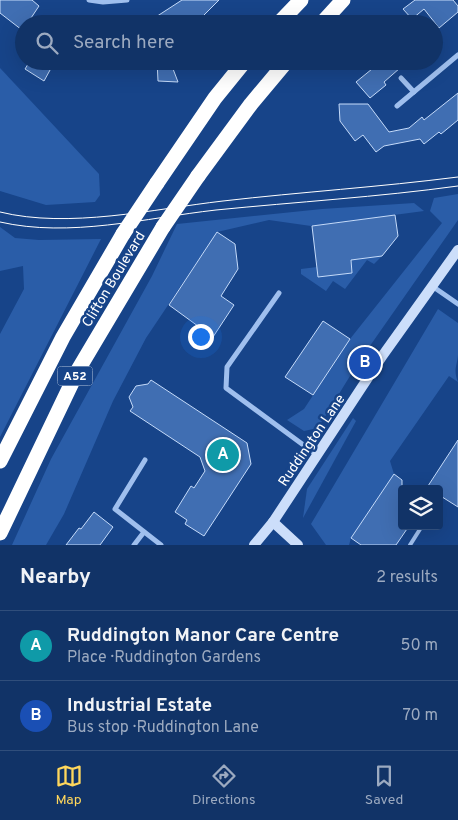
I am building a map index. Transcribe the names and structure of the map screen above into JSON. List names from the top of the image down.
{
  "streets": {
    "highway": ["Clifton Boulevard", "A52"],
    "main road": ["Ruddington Lane"]
  },
  "page": {
    "search": "Search here",
    "pins": ["B", "A"],
    "heading": ["Nearby", "2 results"],
    "list": [
      {
        "mark": "A",
        "name": "Ruddington Manor Care Centre",
        "note": "Place · Ruddington Gardens",
        "value": "50 m"
      },
      {
        "mark": "B",
        "name": "Industrial Estate",
        "note": "Bus stop · Ruddington Lane",
        "value": "70 m"
      }
    ],
    "nav": ["Map", "Directions", "Saved"]
  }
}
